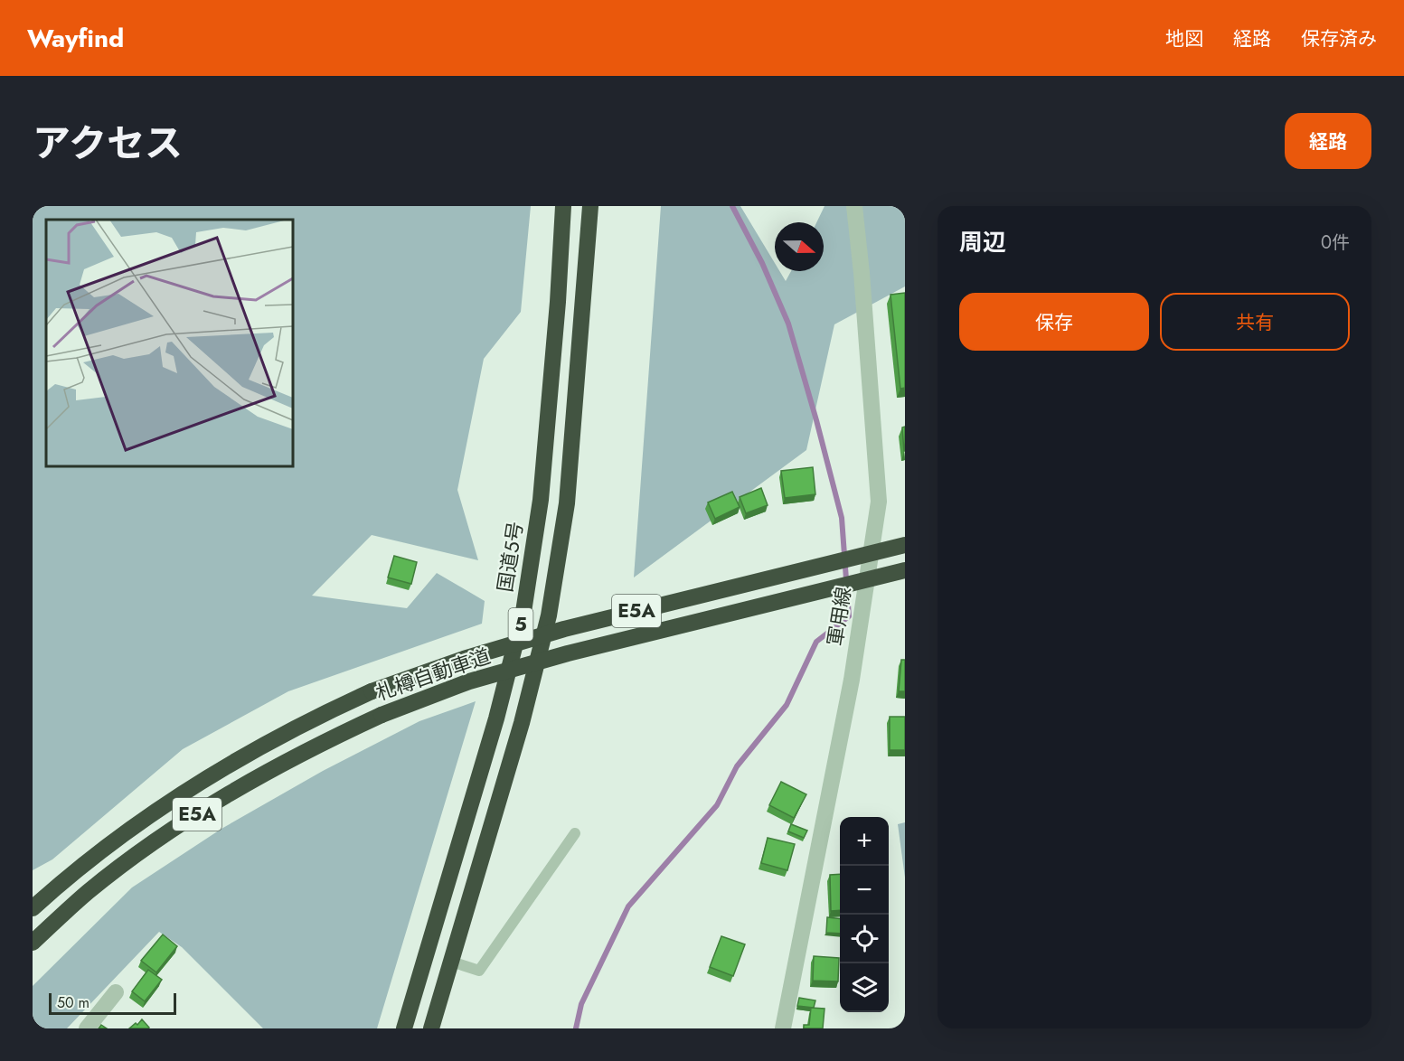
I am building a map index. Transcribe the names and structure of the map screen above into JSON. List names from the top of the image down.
{
  "streets": {
    "highway": [
      "国道5号",
      "E5A",
      "5",
      "札樽自動車道"
    ],
    "street": ["軍用線"]
  },
  "scale_bar": "50 m",
  "north": "right",
  "page": {
    "header": "Wayfind",
    "nav": ["地図", "経路", "保存済み"],
    "title": "アクセス",
    "buttons": [
      "経路",
      ["保存", "共有"]
    ],
    "heading": ["周辺", "0件"],
    "map_buttons": ["+", "−"],
    "scale": "50 m"
  }
}
